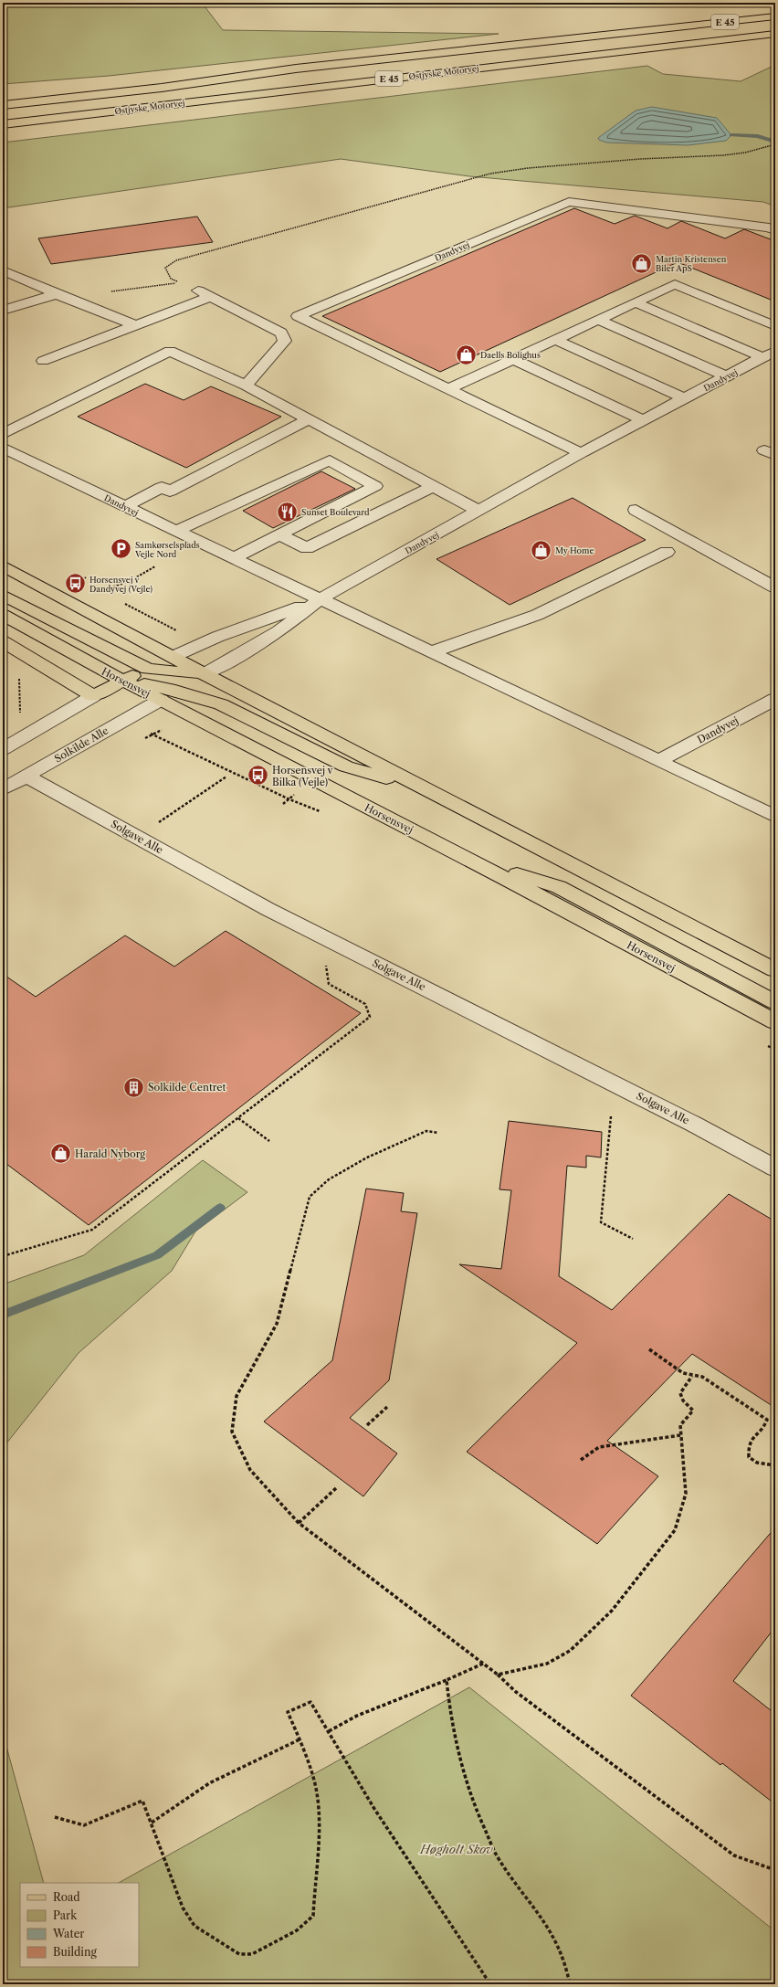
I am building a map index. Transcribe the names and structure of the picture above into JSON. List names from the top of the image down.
{
  "streets": {
    "main road": ["E 45", "Østjyske Motorvej", "Horsensvej"],
    "street": ["Dandyvej", "Solkilde Alle", "Solgave Alle"]
  },
  "crossings": [
    ["Horsensvej", "Solkilde Alle"],
    ["Solkilde Alle", "Solgave Alle"]
  ],
  "parks": ["Høgholt Skov"],
  "places": {
    "shop": [
      "Martin Kristensen Biler ApS",
      "Daells Bolighus",
      "My Home",
      "Harald Nyborg"
    ],
    "restaurant": ["Sunset Boulevard"],
    "parking": ["Samkørselsplads Vejle Nord"],
    "bus stop": ["Horsensvej v Dandyvej (Vejle)", "Horsensvej v Bilka (Vejle)"],
    "building": ["Solkilde Centret"]
  },
  "legend": [
    "Road",
    "Park",
    "Water",
    "Building"
  ]
}
